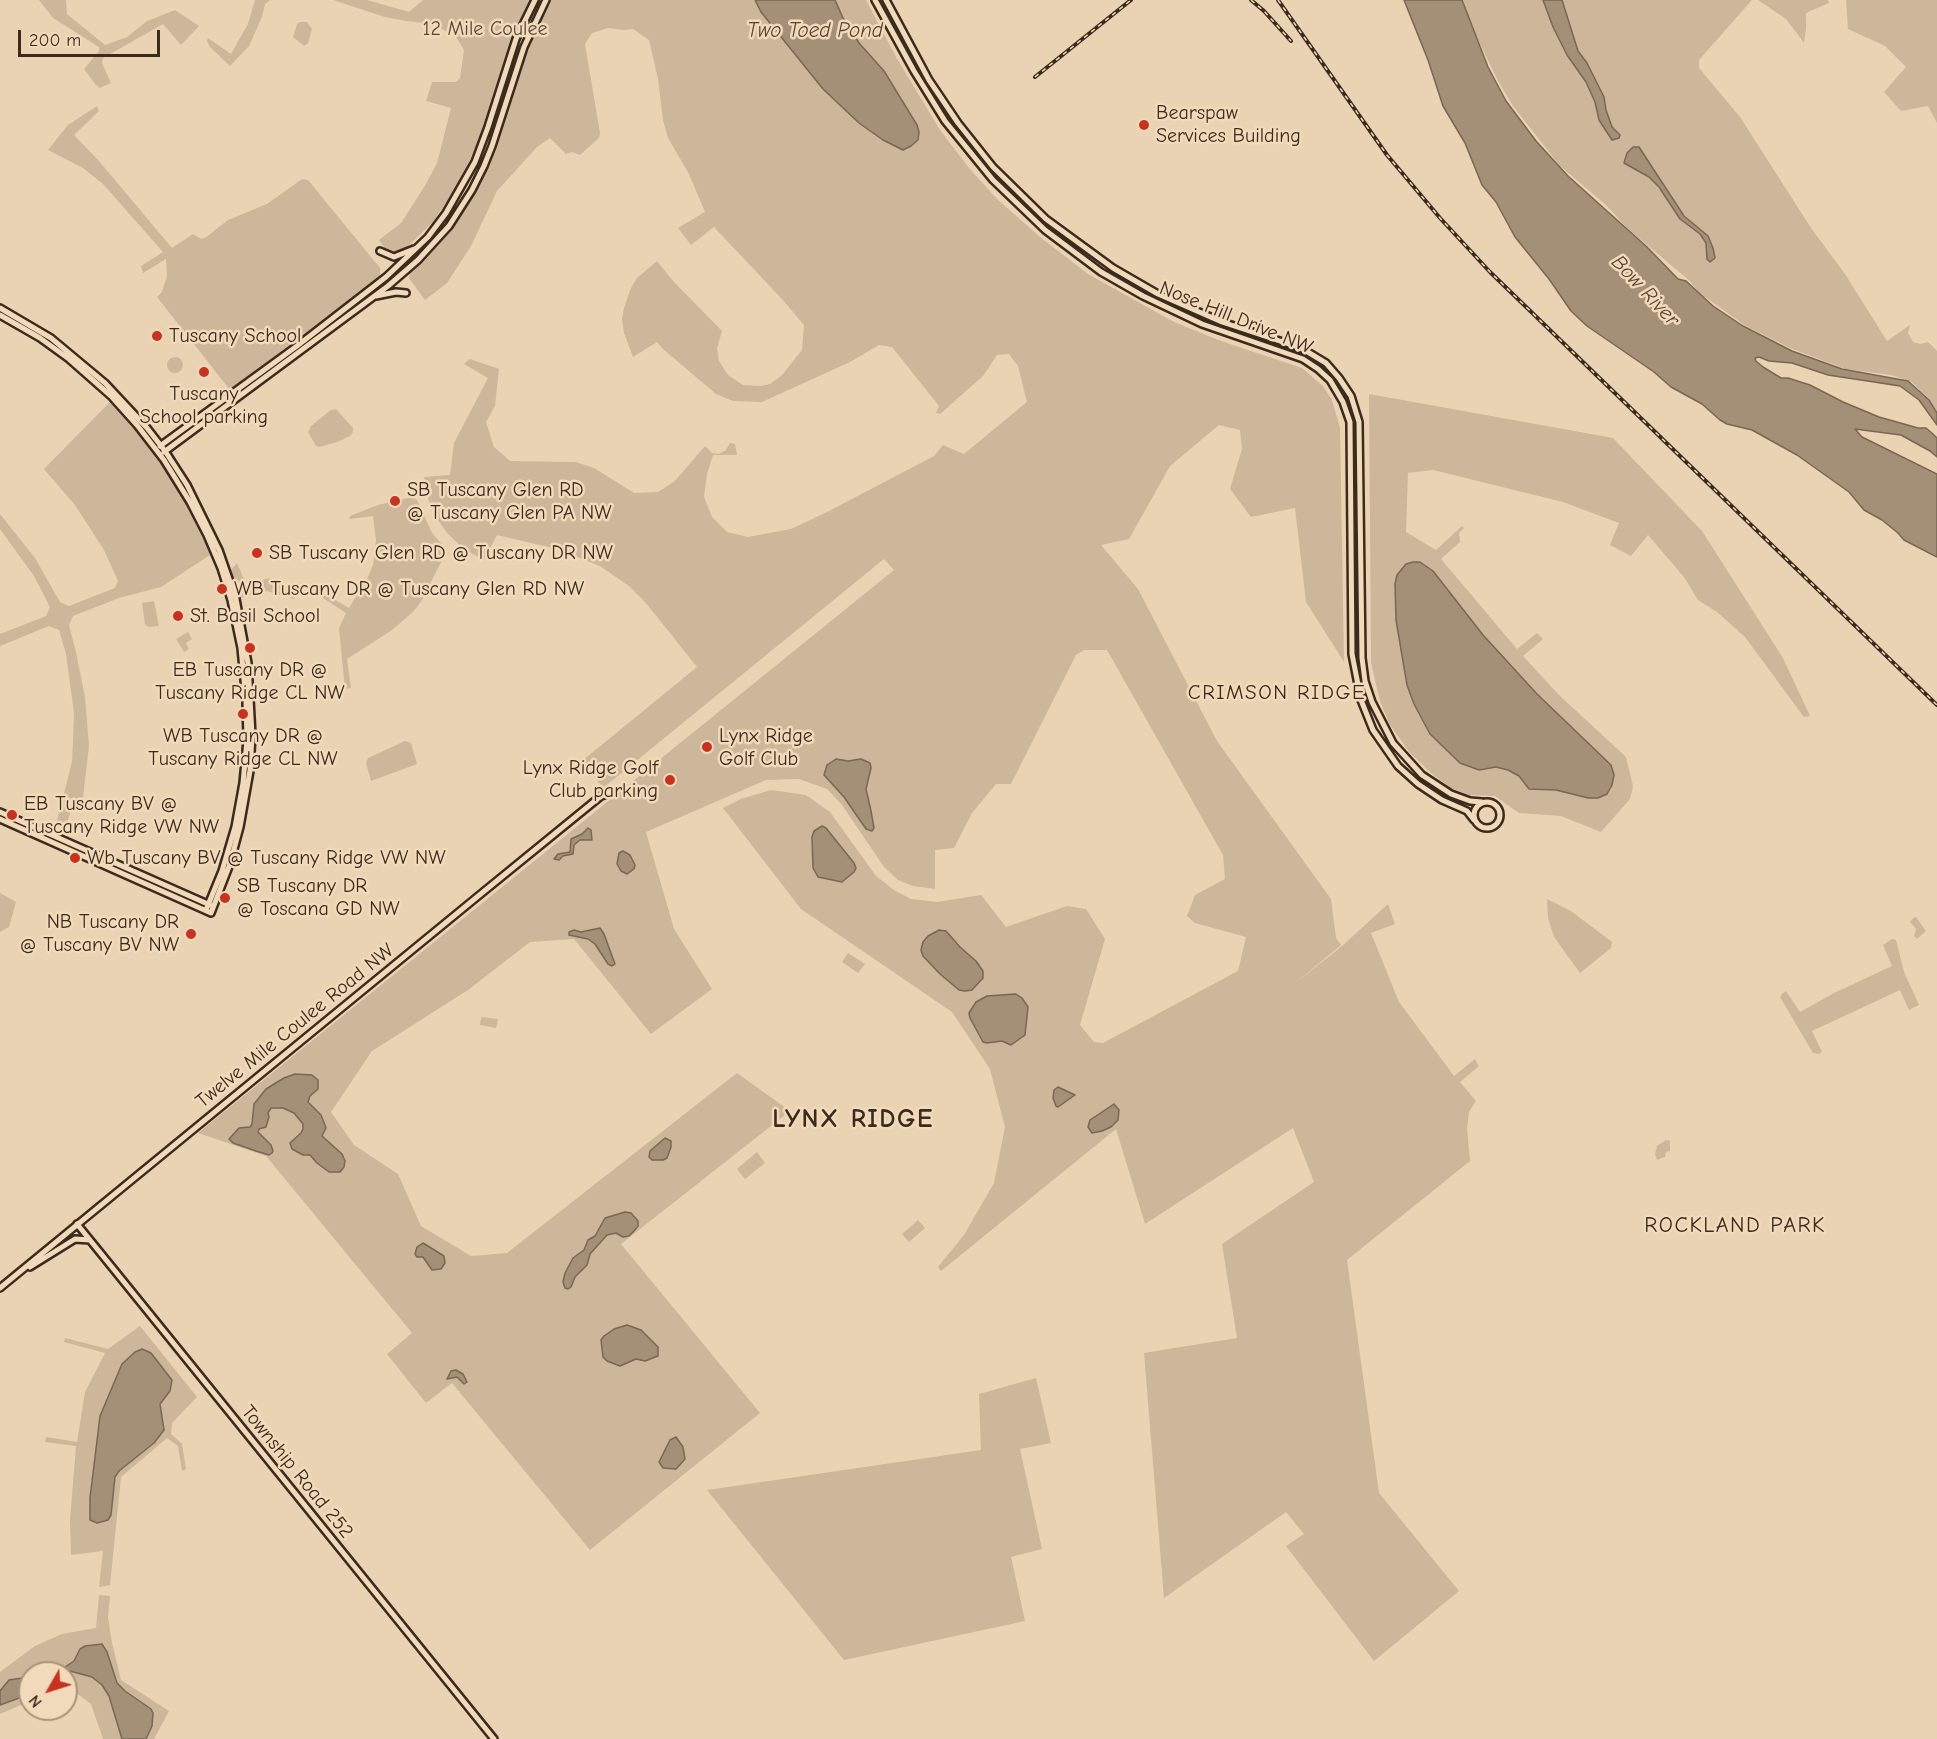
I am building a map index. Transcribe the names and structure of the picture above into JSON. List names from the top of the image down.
{
  "streets": {
    "street": ["Nose Hill Drive NW", "Twelve Mile Coulee Road NW", "Township Road 252"]
  },
  "crossings": [
    ["Twelve Mile Coulee Road NW", "Township Road 252"]
  ],
  "districts": ["CRIMSON RIDGE", "LYNX RIDGE", "ROCKLAND PARK"],
  "water": ["Two Toed Pond", "Bow River"],
  "parks": ["12 Mile Coulee"],
  "places": [
    "Bearspaw Services Building",
    "Tuscany School",
    "Tuscany School parking",
    "SB Tuscany Glen RD @ Tuscany Glen PA NW",
    "SB Tuscany Glen RD @ Tuscany DR NW",
    "WB Tuscany DR @ Tuscany Glen RD NW",
    "St. Basil School",
    "EB Tuscany DR @ Tuscany Ridge CL NW",
    "WB Tuscany DR @ Tuscany Ridge CL NW",
    "Lynx Ridge Golf Club",
    "Lynx Ridge Golf Club parking",
    "EB Tuscany BV @ Tuscany Ridge VW NW",
    "Wb Tuscany BV @ Tuscany Ridge VW NW",
    "SB Tuscany DR @ Toscana GD NW",
    "NB Tuscany DR @ Tuscany BV NW"
  ],
  "scale_bar": "200 m",
  "north": "bottom left"
}
